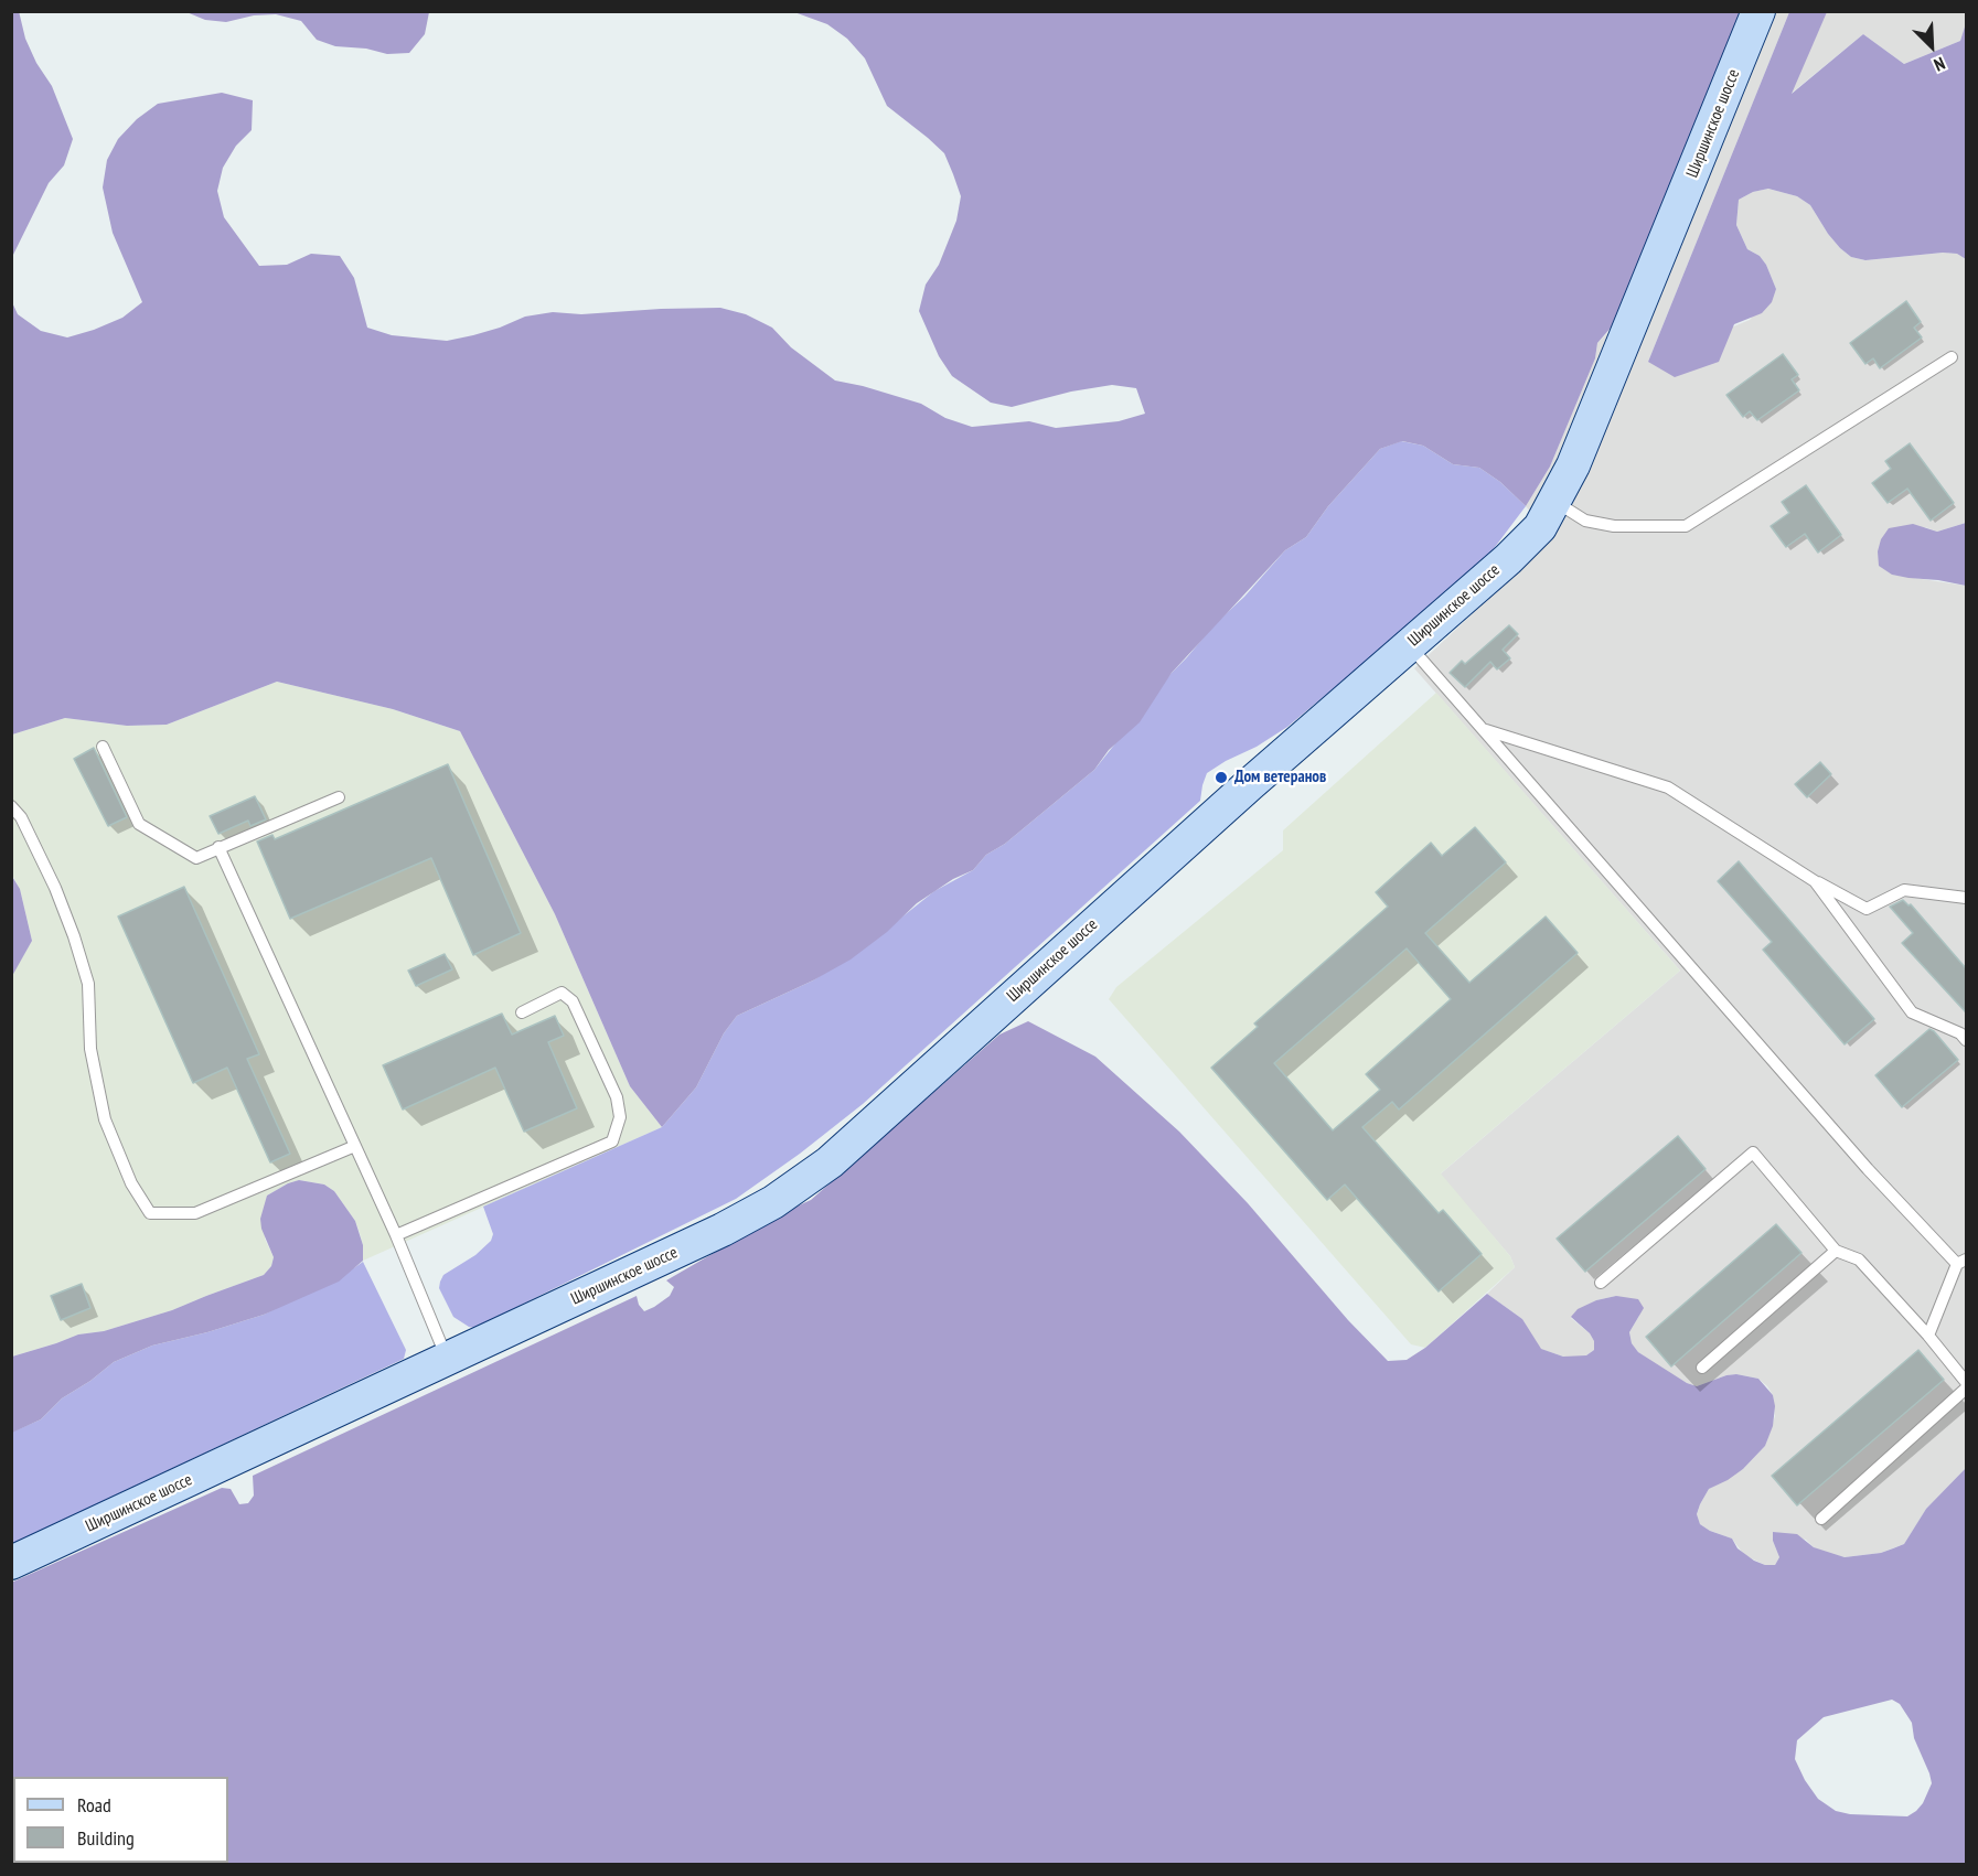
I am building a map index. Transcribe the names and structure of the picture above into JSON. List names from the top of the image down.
{
  "streets": {
    "main road": ["Ширшинское шоссе"]
  },
  "places": ["Дом ветеранов"],
  "legend": ["Road", "Building"],
  "north": "bottom right"
}
